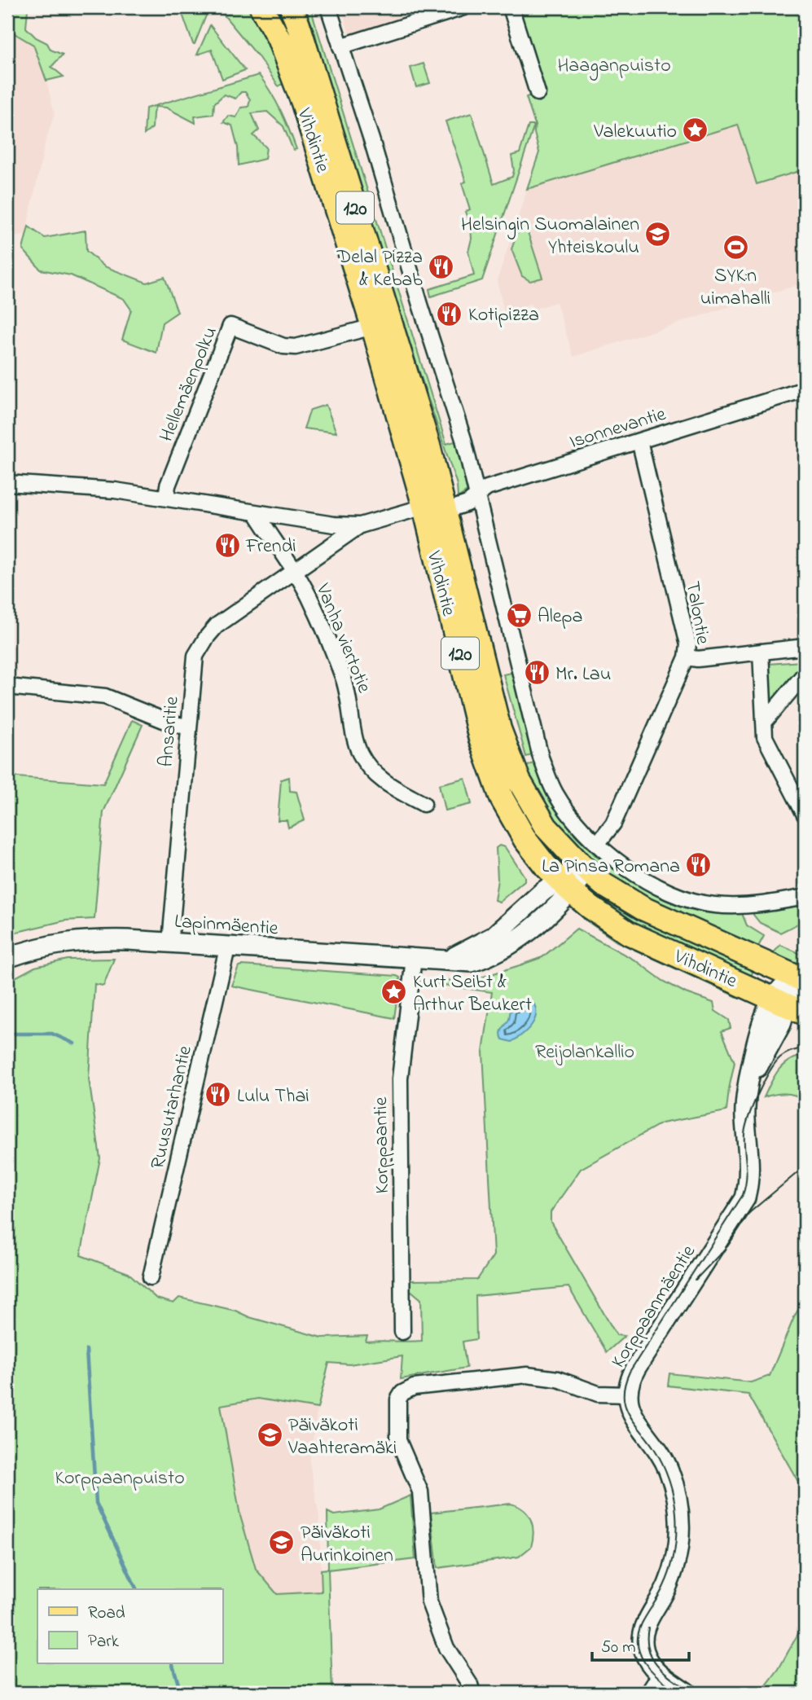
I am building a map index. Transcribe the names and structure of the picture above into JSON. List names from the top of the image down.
{
  "streets": {
    "main road": ["Vihdintie", "120"],
    "street": [
      "Hellemäenpolku",
      "Isonnevantie",
      "Talontie",
      "Vanha viertotie",
      "Ansaritie",
      "Lapinmäentie",
      "Ruusutarhantie",
      "Korppaantie",
      "Korppaanmäentie"
    ]
  },
  "crossings": [
    ["Vihdintie", "Hellemäenpolku"],
    ["Vihdintie", "Isonnevantie"],
    ["Vihdintie", "Lapinmäentie"],
    ["Vihdintie", "Korppaanmäentie"],
    ["Isonnevantie", "Talontie"],
    ["Isonnevantie", "Ansaritie"],
    ["Vanha viertotie", "Ansaritie"],
    ["Ansaritie", "Lapinmäentie"],
    ["Lapinmäentie", "Ruusutarhantie"],
    ["Lapinmäentie", "Korppaantie"]
  ],
  "parks": ["Haaganpuisto", "Reijolankallio", "Korppaanpuisto"],
  "places": {
    "place": ["Valekuutio", "Kurt Seibt & Arthur Beukert"],
    "school or university": ["Helsingin Suomalainen Yhteiskoulu", "Päiväkoti Vaahteramäki", "Päiväkoti Aurinkoinen"],
    "sports": ["SYK:n uimahalli"],
    "restaurant": [
      "Delal Pizza & Kebab",
      "Kotipizza",
      "Frendi",
      "Mr. Lau",
      "La Pinsa Romana",
      "Lulu Thai"
    ],
    "supermarket": ["Alepa"]
  },
  "legend": ["Road", "Park"],
  "scale_bar": "50 m"
}
